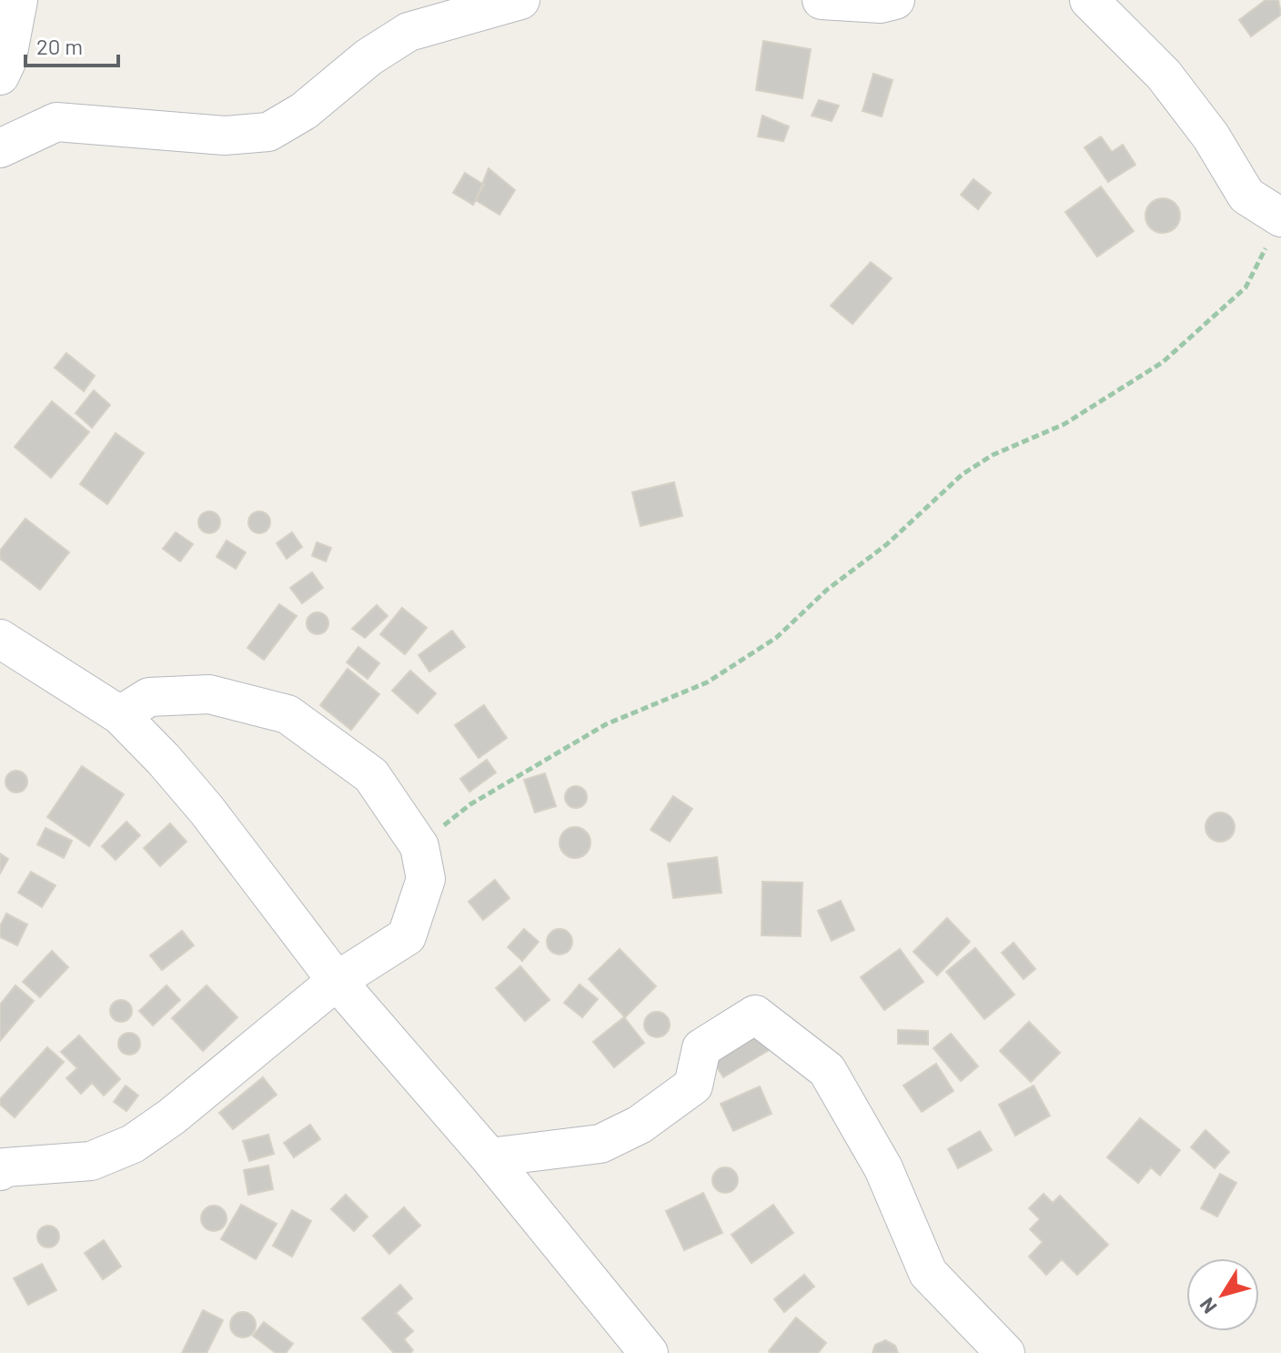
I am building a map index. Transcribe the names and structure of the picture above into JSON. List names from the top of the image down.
{
  "scale_bar": "20 m",
  "north": "bottom left"
}
